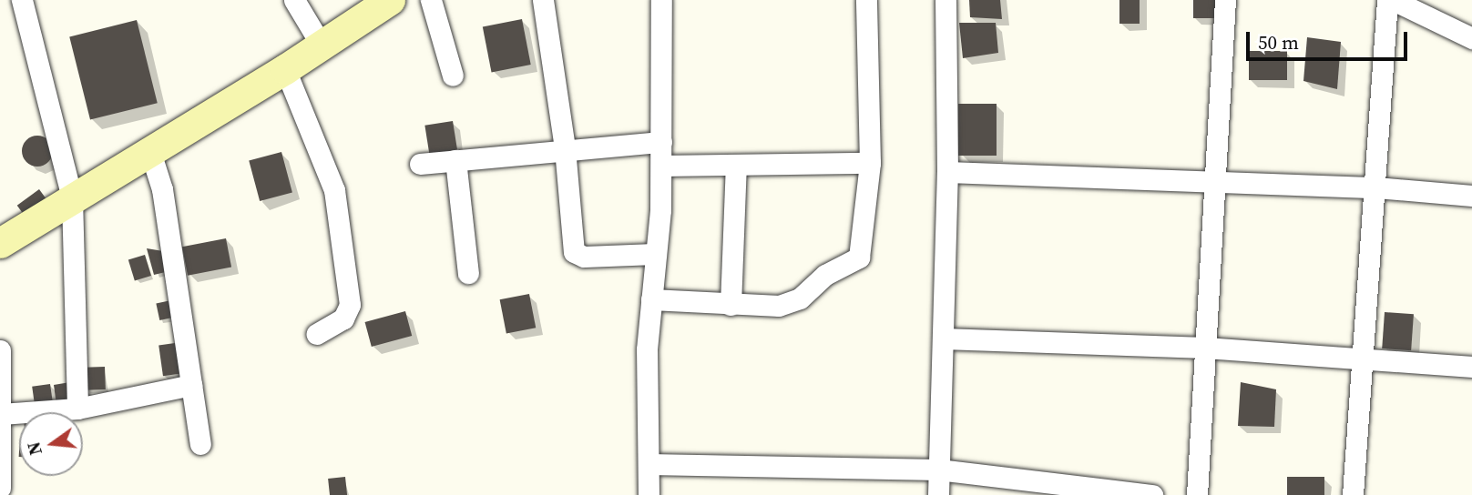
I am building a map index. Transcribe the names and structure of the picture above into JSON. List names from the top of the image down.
{
  "scale_bar": "50 m",
  "north": "left"
}
